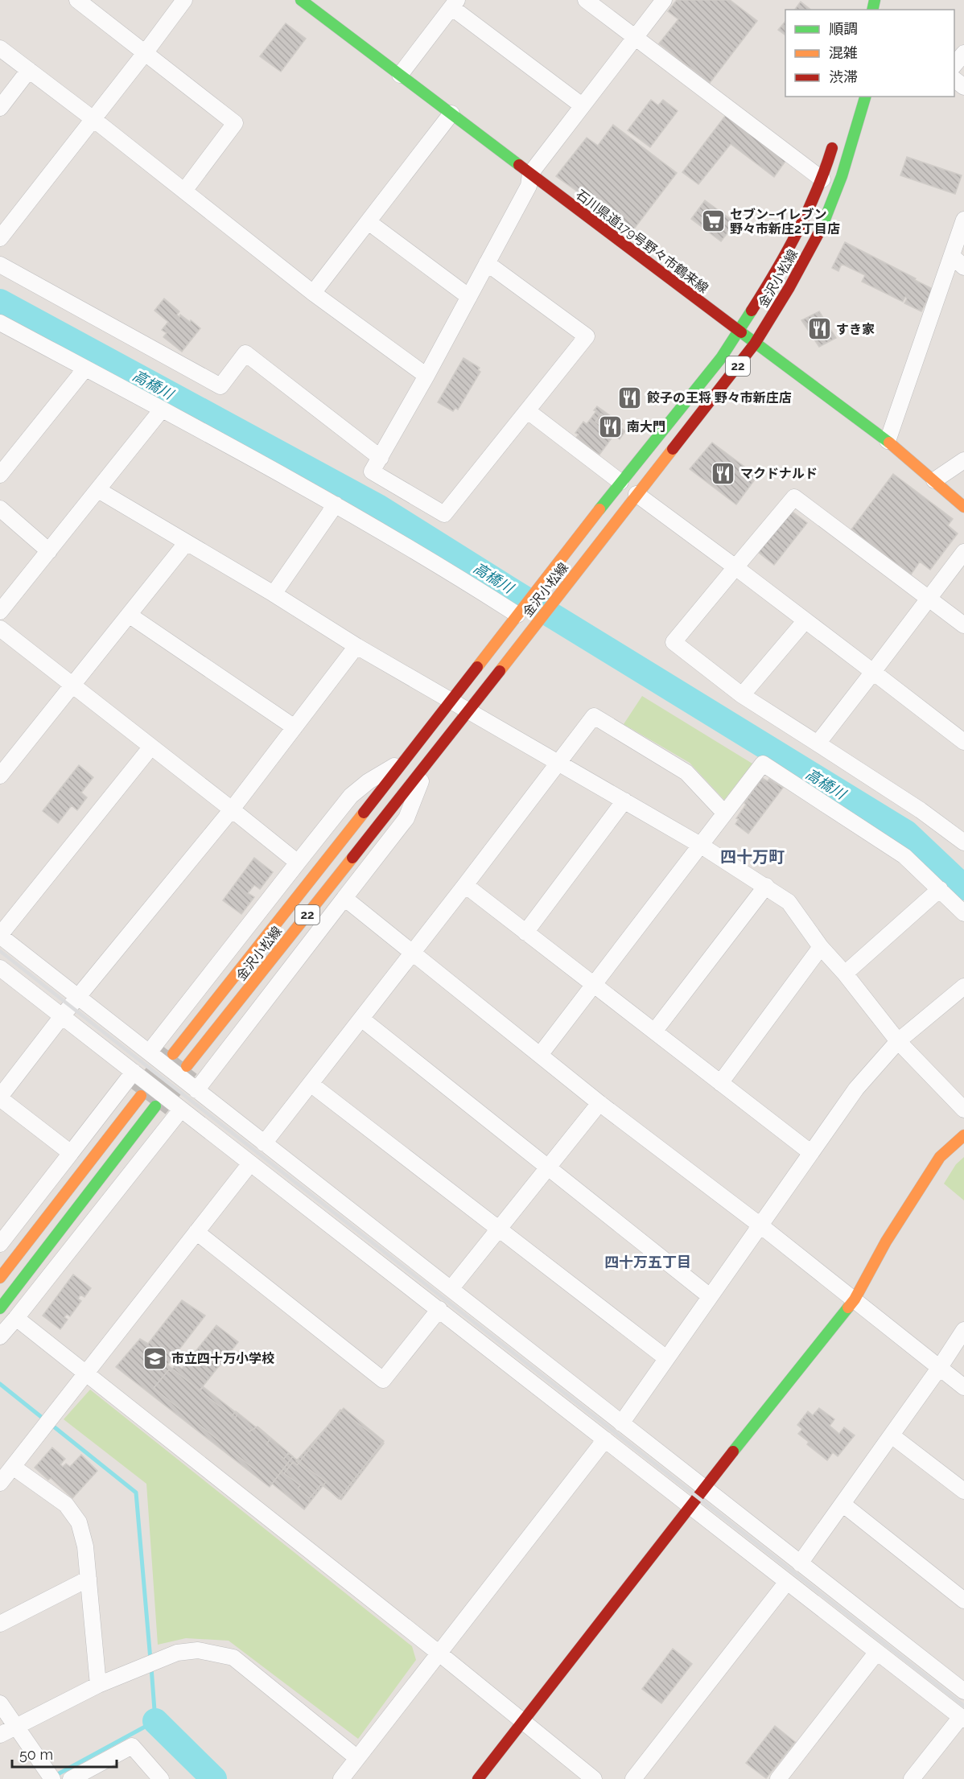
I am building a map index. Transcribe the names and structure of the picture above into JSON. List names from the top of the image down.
{
  "streets": {
    "main road": ["石川県道179号野々市鶴来線", "金沢小松線", "22"]
  },
  "crossings": [
    ["石川県道179号野々市鶴来線", "金沢小松線"]
  ],
  "districts": ["四十万町", "四十万五丁目"],
  "water": ["高橋川"],
  "places": {
    "supermarket": ["セブン−イレブン 野々市新庄2丁目店"],
    "restaurant": [
      "すき家",
      "餃子の王将 野々市新庄店",
      "南大門",
      "マクドナルド"
    ],
    "school or university": ["市立四十万小学校"]
  },
  "legend": ["順調", "混雑", "渋滞"],
  "scale_bar": "50 m"
}
